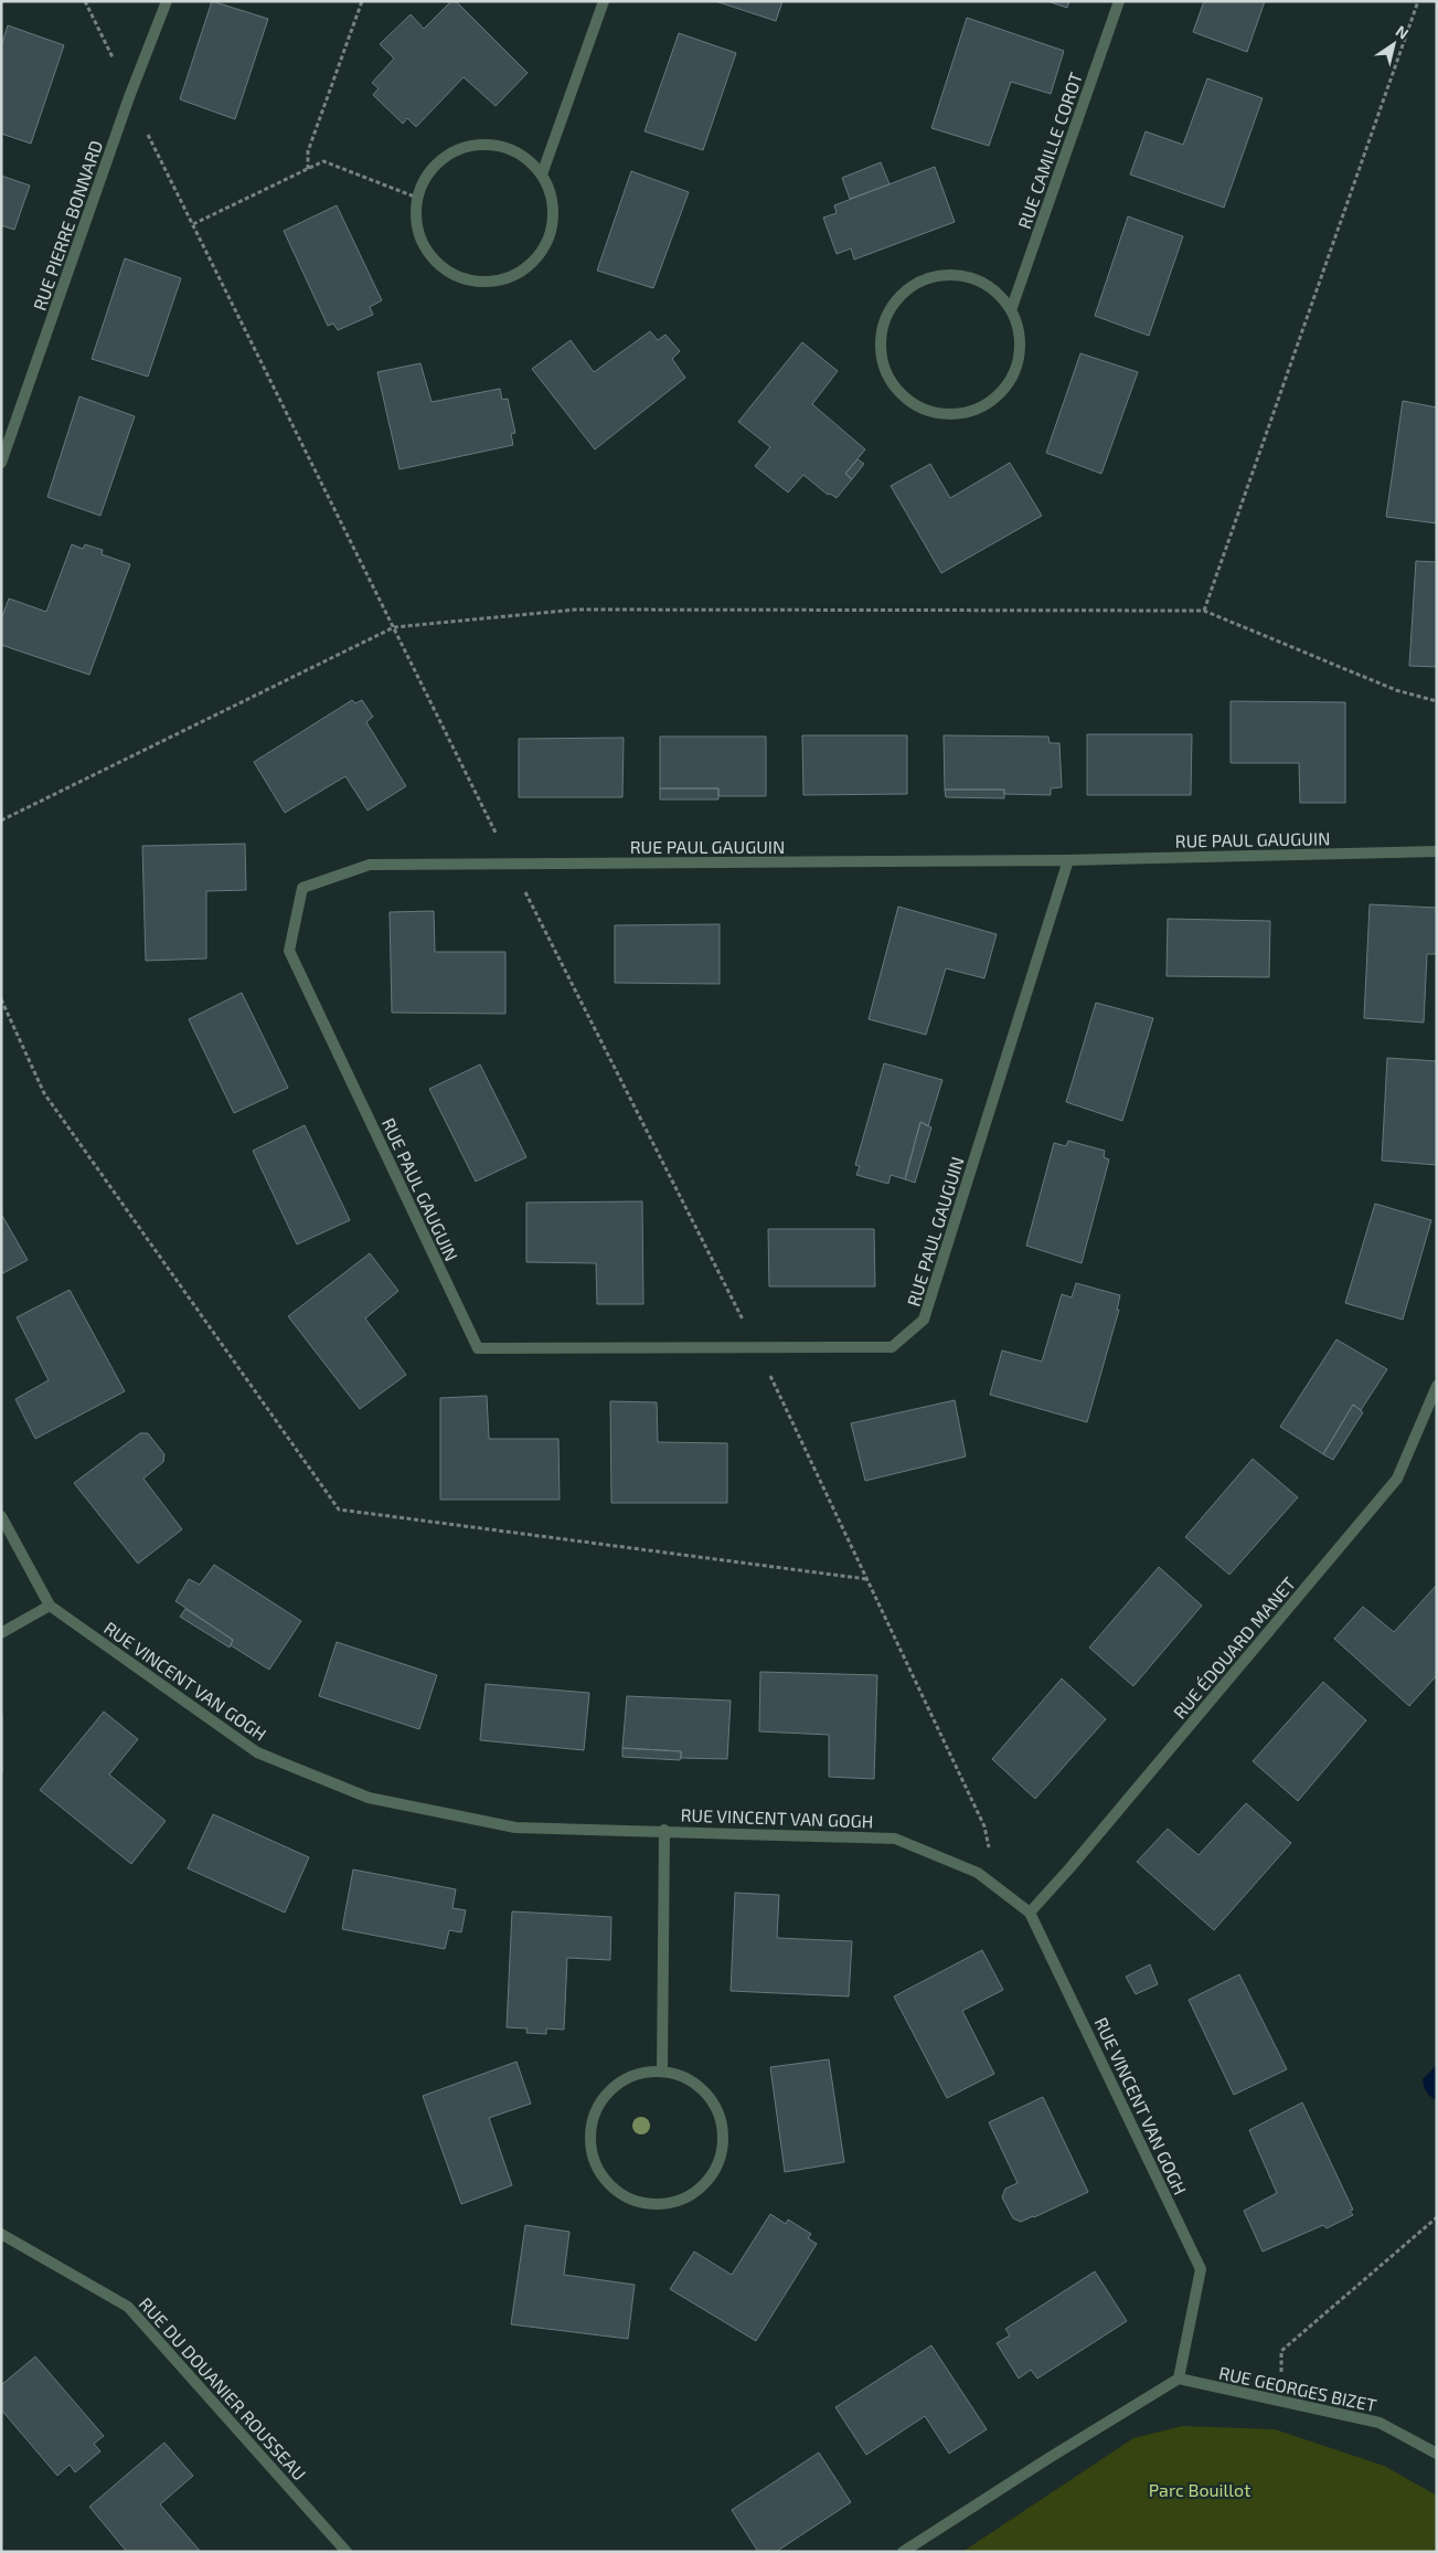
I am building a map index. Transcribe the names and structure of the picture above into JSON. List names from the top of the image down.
{
  "streets": {
    "street": [
      "RUE CAMILLE COROT",
      "RUE PIERRE BONNARD",
      "RUE PAUL GAUGUIN",
      "RUE ÉDOUARD MANET",
      "RUE VINCENT VAN GOGH",
      "RUE DU DOUANIER ROUSSEAU",
      "RUE GEORGES BIZET"
    ]
  },
  "crossings": [
    ["RUE ÉDOUARD MANET", "RUE VINCENT VAN GOGH"],
    ["RUE VINCENT VAN GOGH", "RUE GEORGES BIZET"]
  ],
  "parks": ["Parc Bouillot"],
  "north": "top right"
}
